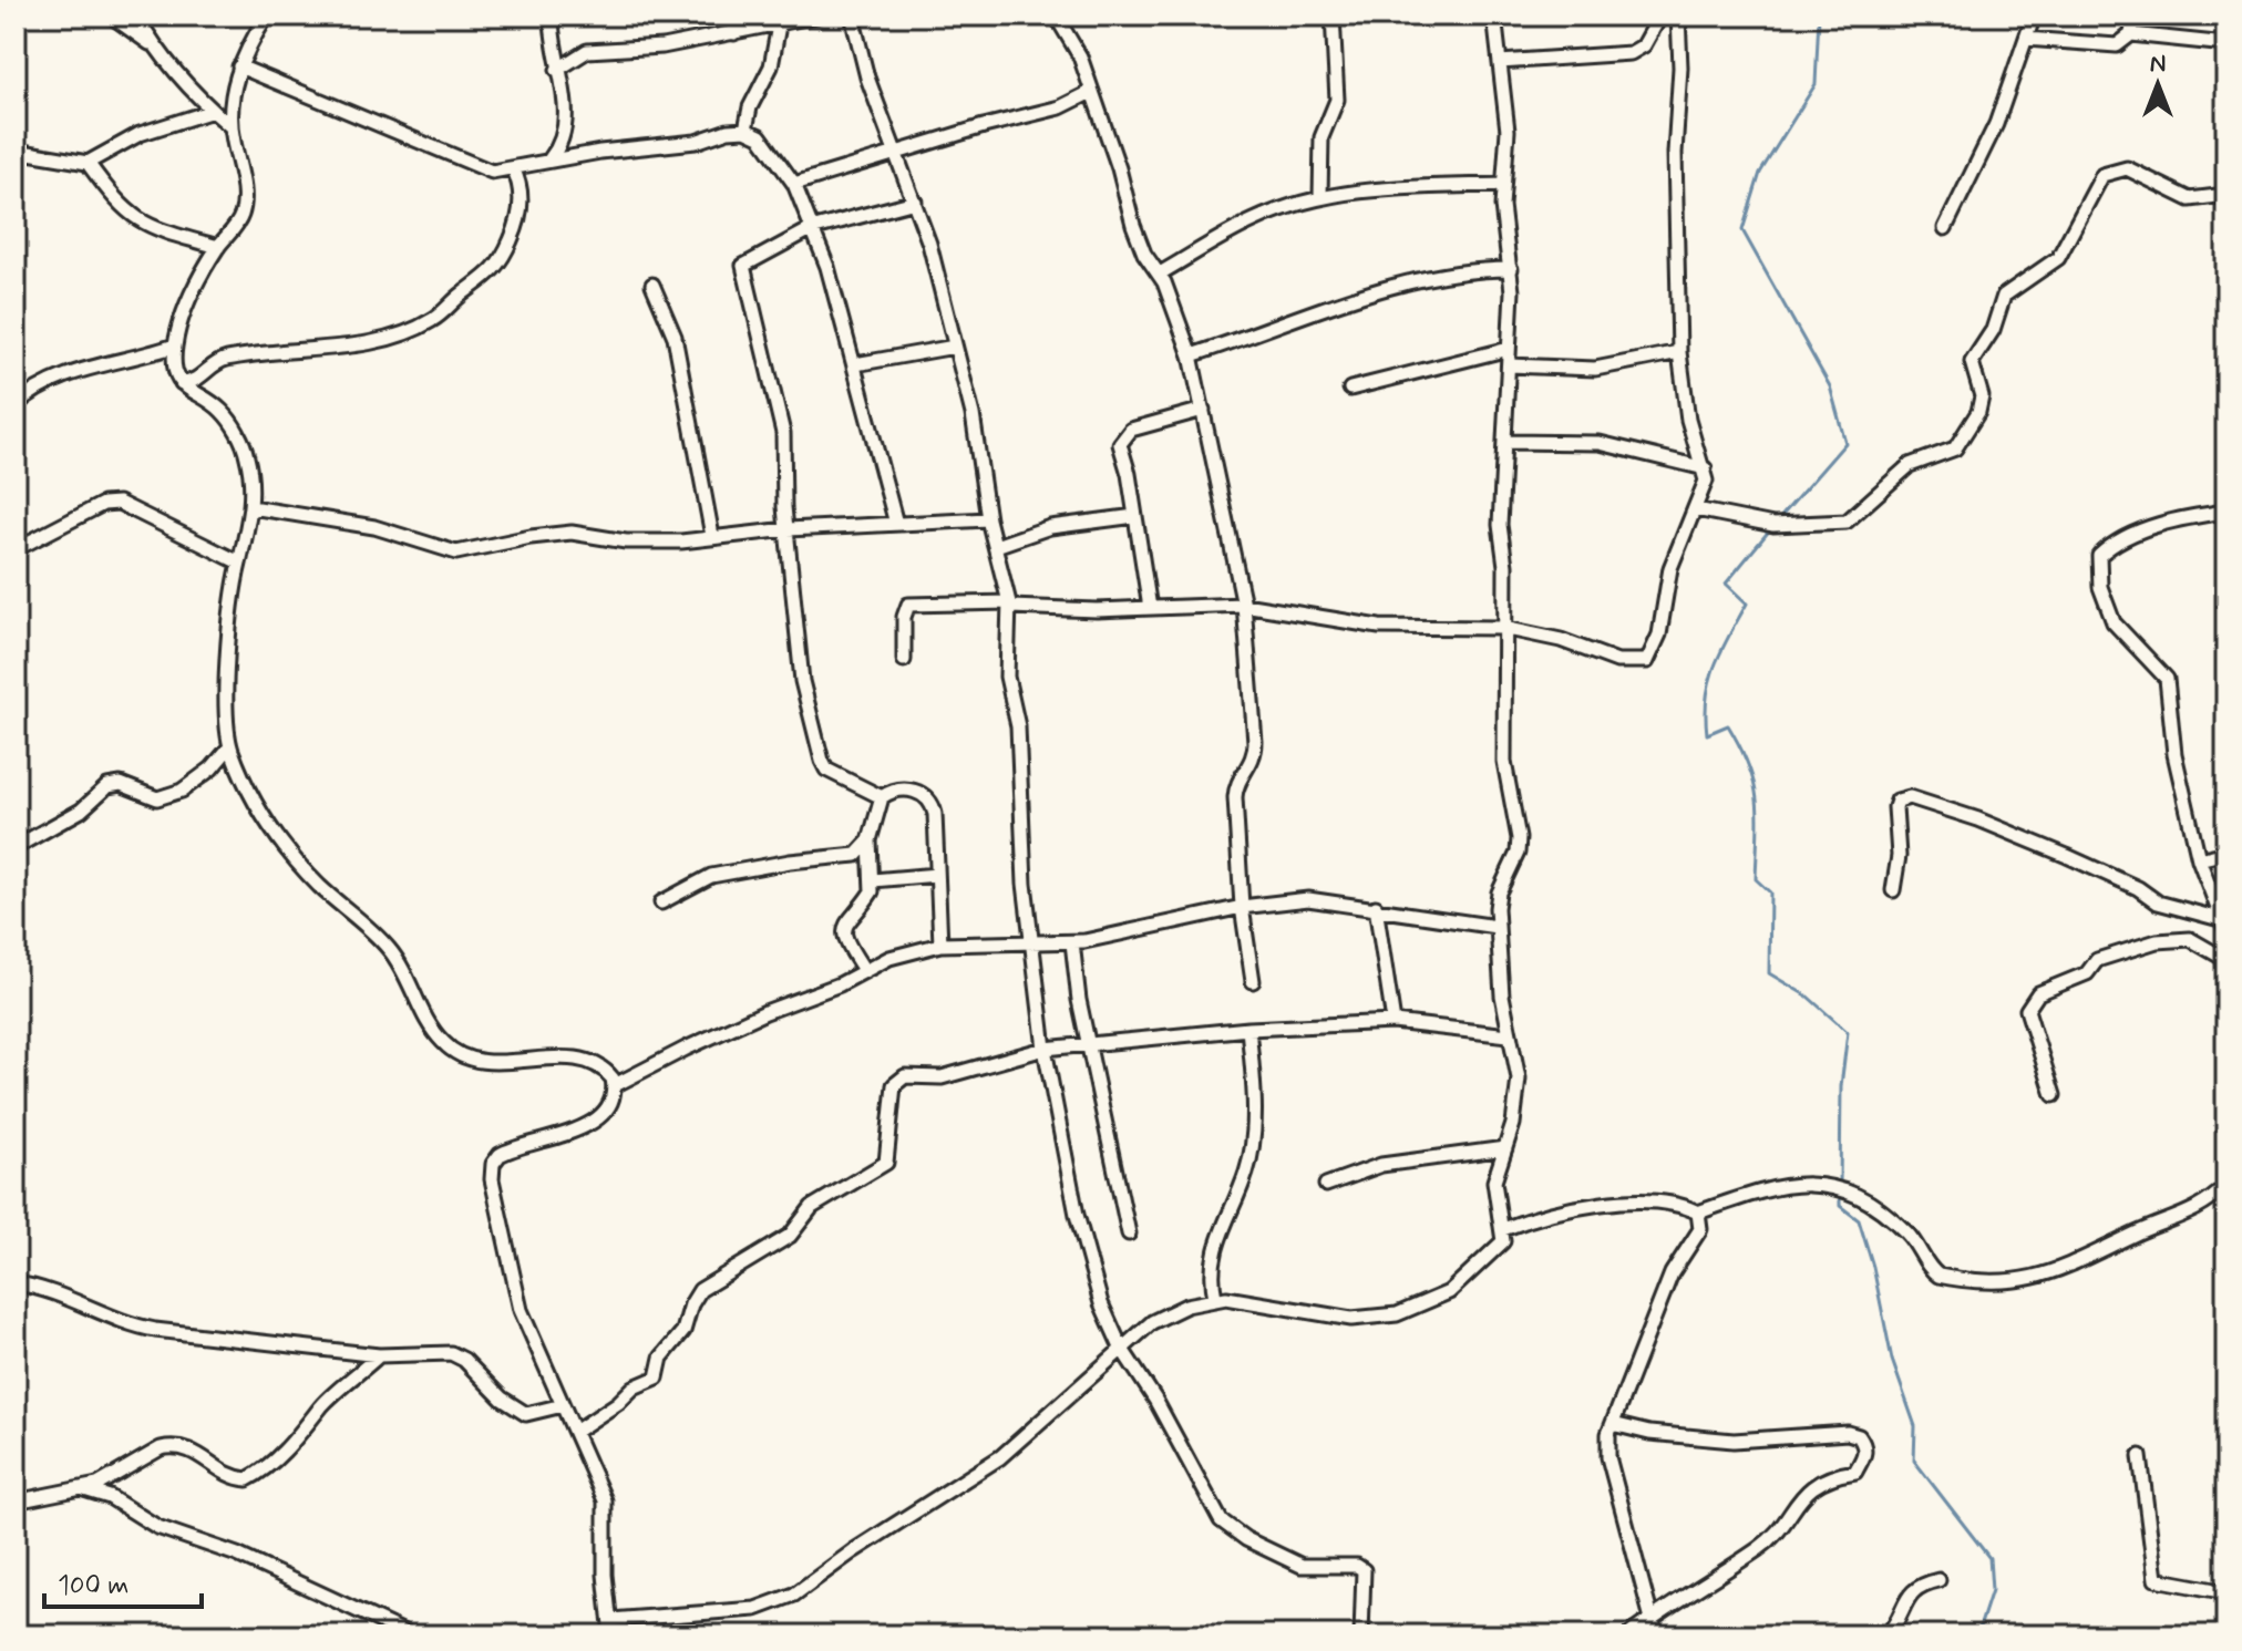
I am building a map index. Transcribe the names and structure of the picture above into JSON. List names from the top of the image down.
{
  "scale_bar": "100 m",
  "north": "top"
}
